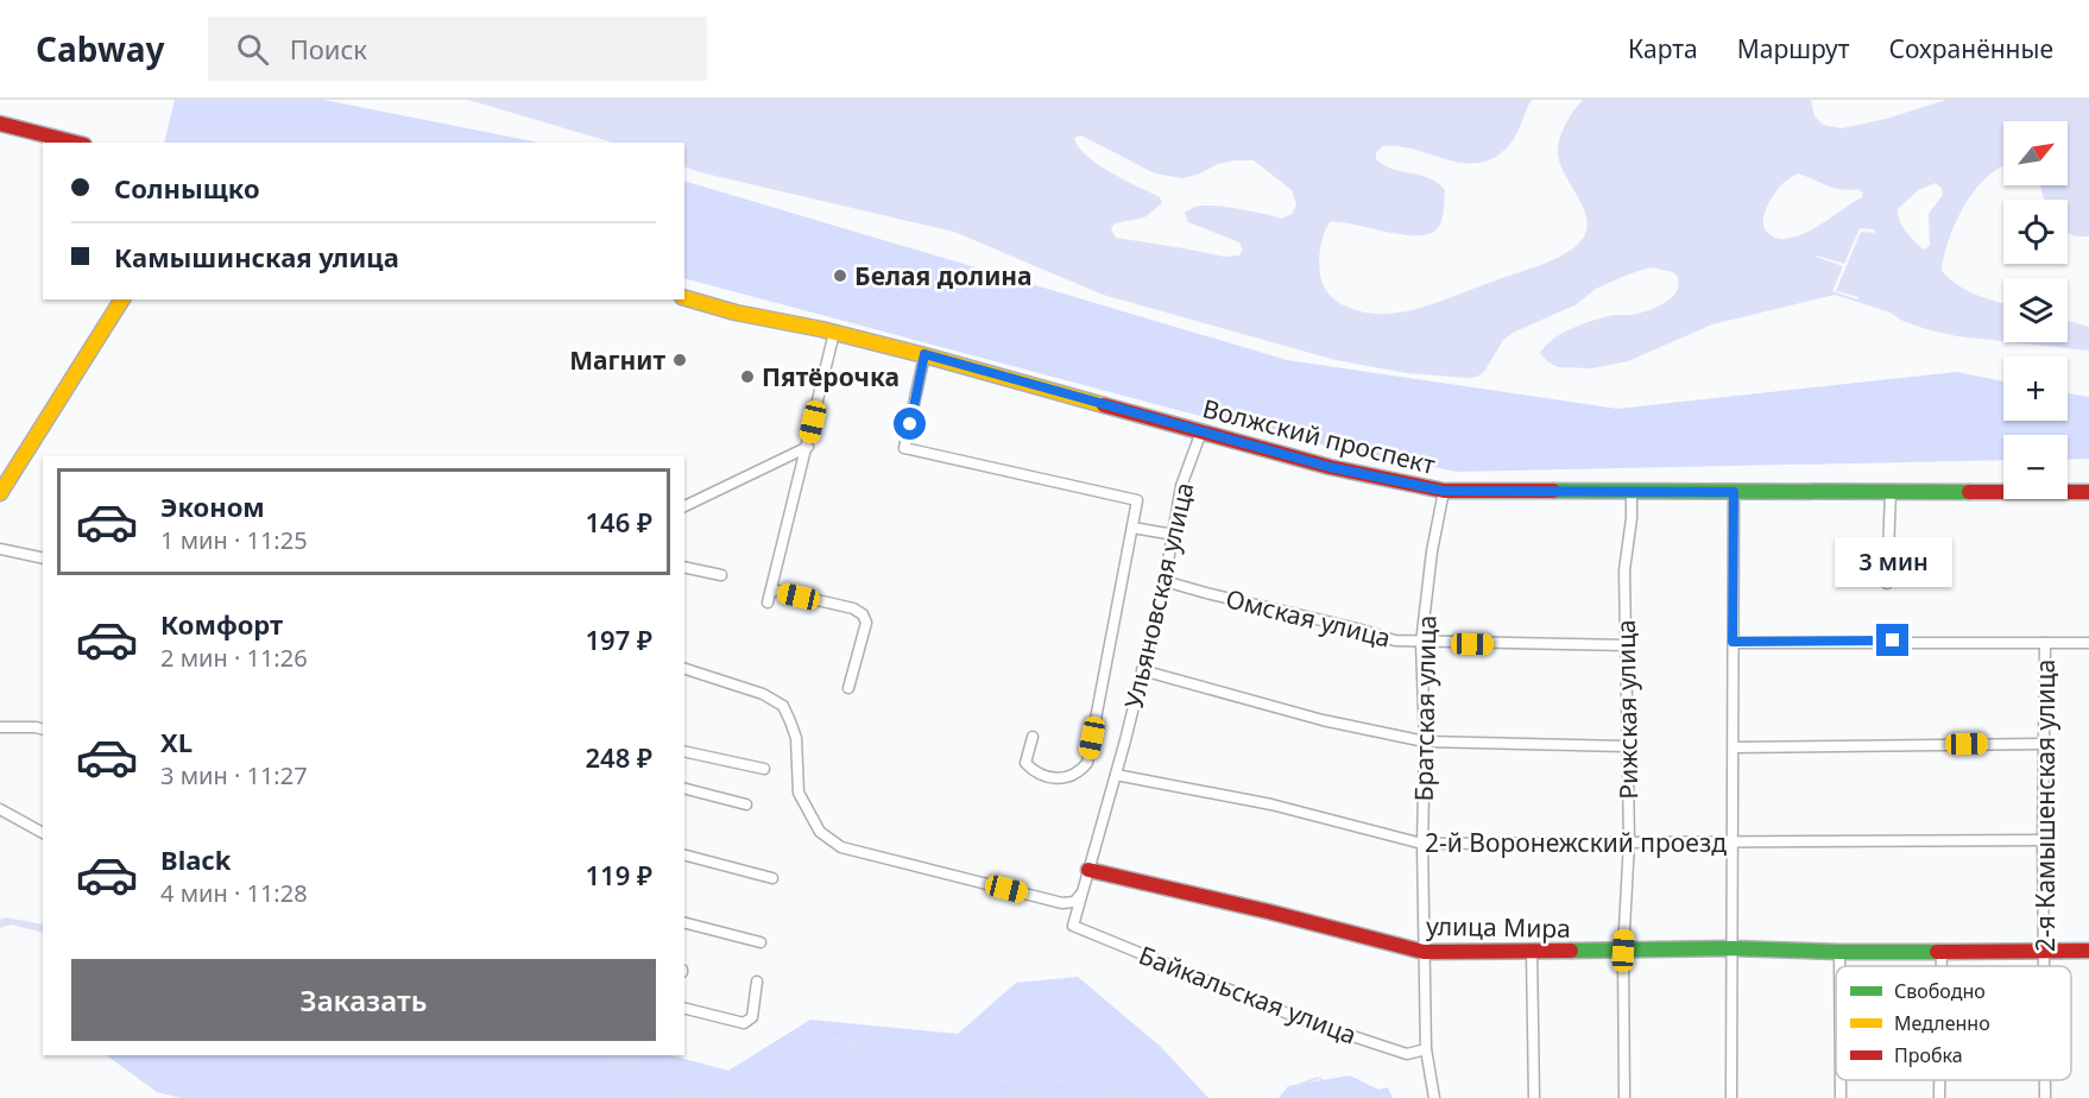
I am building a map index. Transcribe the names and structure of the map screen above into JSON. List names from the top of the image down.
{
  "streets": {
    "main road": ["Волжский проспект", "улица Мира"],
    "street": [
      "Ульяновская улица",
      "Омская улица",
      "Братская улица",
      "Рижская улица",
      "2-я Камышенская улица",
      "2-й Воронежский проезд",
      "Байкальская улица"
    ]
  },
  "crossings": [
    ["Волжский проспект", "Ульяновская улица"],
    ["Волжский проспект", "Братская улица"],
    ["Волжский проспект", "Рижская улица"],
    ["Ульяновская улица", "Омская улица"],
    ["Ульяновская улица", "2-й Воронежский проезд"],
    ["Ульяновская улица", "улица Мира"],
    ["Ульяновская улица", "Байкальская улица"],
    ["Омская улица", "Братская улица"],
    ["Омская улица", "Рижская улица"],
    ["Братская улица", "2-й Воронежский проезд"],
    ["Братская улица", "улица Мира"],
    ["Братская улица", "Байкальская улица"],
    ["Рижская улица", "2-й Воронежский проезд"],
    ["Рижская улица", "улица Мира"],
    ["2-я Камышенская улица", "2-й Воронежский проезд"],
    ["2-я Камышенская улица", "улица Мира"]
  ],
  "places": ["Белая долина", "Магнит", "Пятёрочка"],
  "legend": ["Свободно", "Медленно", "Пробка"],
  "north": "top right",
  "page": {
    "header": "Cabway",
    "search": "Поиск",
    "nav": ["Карта", "Маршрут", "Сохранённые"],
    "map_buttons": ["+", "−"],
    "banner": ["Солныщко", "Камышинская улица"],
    "list": [
      {
        "name": "Эконом",
        "note": "1 мин · 11:25",
        "value": "146 ₽"
      },
      {
        "name": "Комфорт",
        "note": "2 мин · 11:26",
        "value": "197 ₽"
      },
      {
        "name": "XL",
        "note": "3 мин · 11:27",
        "value": "248 ₽"
      },
      {
        "name": "Black",
        "note": "4 мин · 11:28",
        "value": "119 ₽"
      }
    ],
    "bubble": "3 мин",
    "buttons": "Заказать"
  }
}
